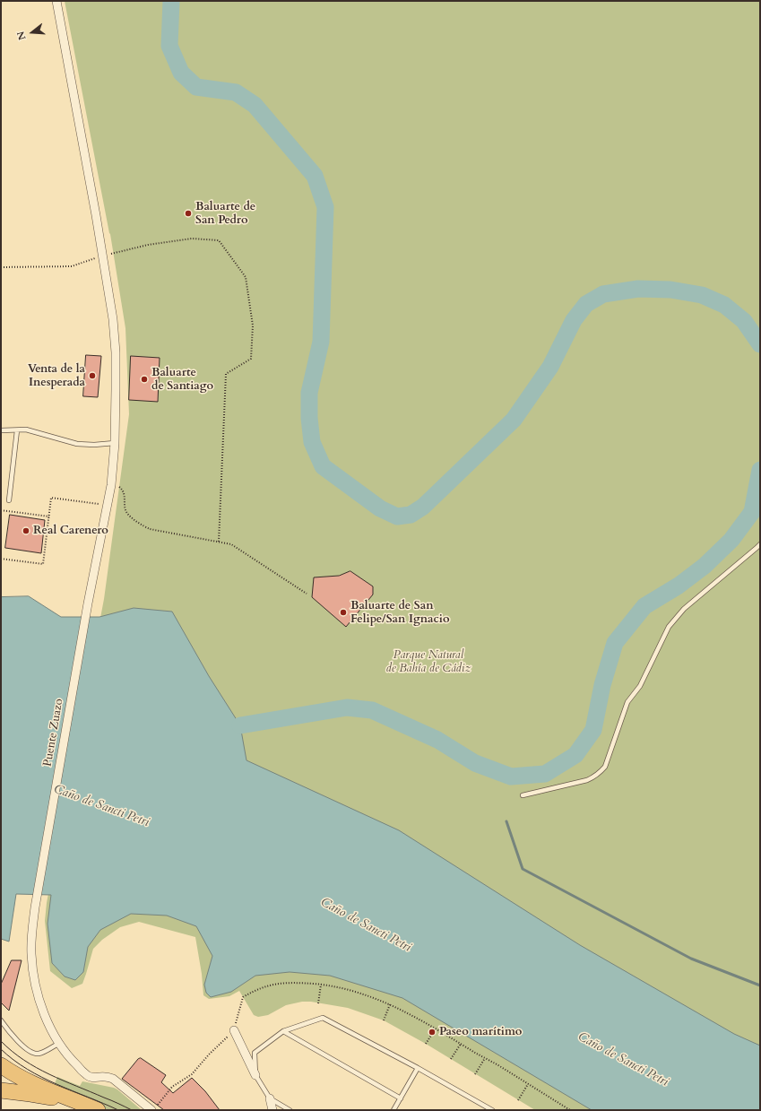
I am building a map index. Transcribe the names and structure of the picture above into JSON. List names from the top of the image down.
{
  "streets": {
    "street": ["Puente Zuazo"]
  },
  "water": ["Caño de Sancti Petri"],
  "parks": ["Parque Natural de Bahía de Cádiz"],
  "places": [
    "Baluarte de San Pedro",
    "Venta de la Inesperada",
    "Baluarte de Santiago",
    "Real Carenero",
    "Baluarte de San Felipe/San Ignacio",
    "Paseo marítimo"
  ],
  "north": "left"
}
